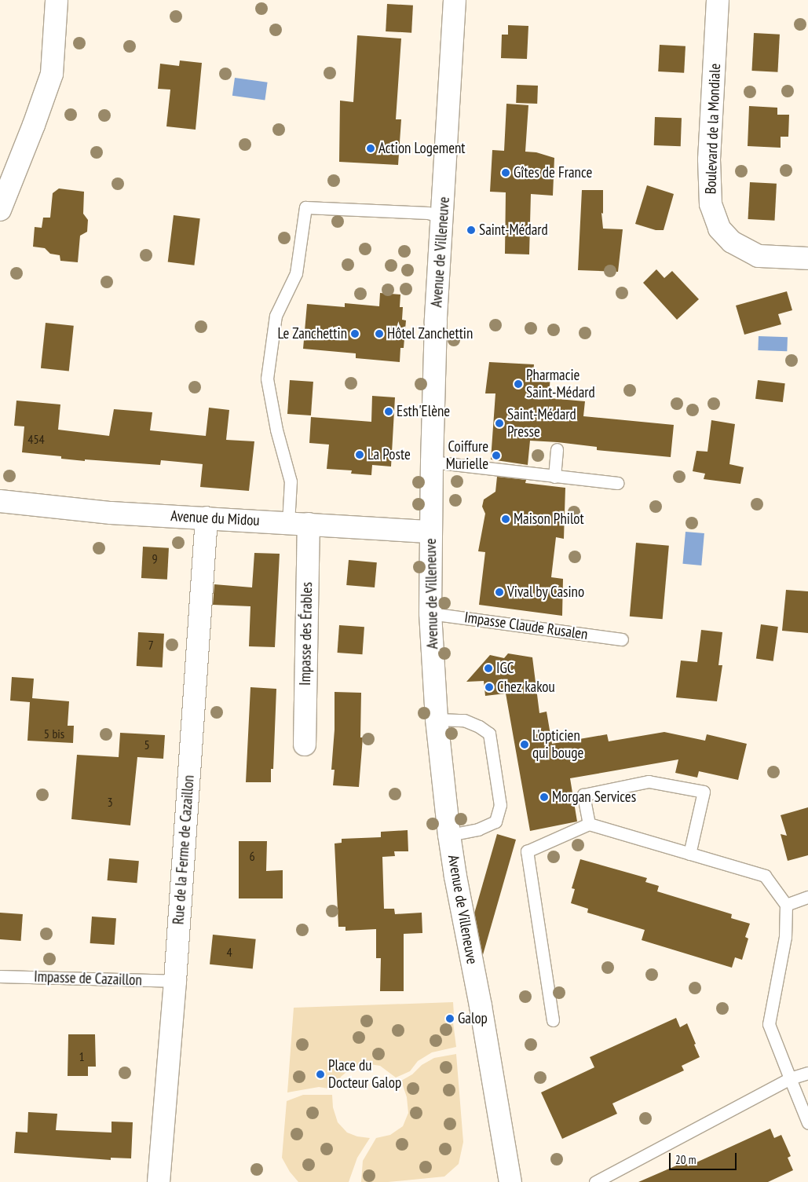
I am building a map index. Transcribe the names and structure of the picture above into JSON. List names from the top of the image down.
{
  "streets": {
    "street": [
      "Boulevard de la Mondiale",
      "Avenue de Villeneuve",
      "Avenue du Midou",
      "Impasse des Érables",
      "Rue de la Ferme de Cazaillon"
    ],
    "lane": ["Impasse Claude Rusalen", "Impasse de Cazaillon"]
  },
  "crossings": [
    ["Avenue de Villeneuve", "Avenue du Midou"],
    ["Avenue de Villeneuve", "Impasse Claude Rusalen"],
    ["Avenue du Midou", "Impasse des Érables"],
    ["Avenue du Midou", "Rue de la Ferme de Cazaillon"],
    ["Rue de la Ferme de Cazaillon", "Impasse de Cazaillon"]
  ],
  "places": [
    "Action Logement",
    "Gîtes de France",
    "Saint-Médard",
    "Le Zanchettin",
    "Hôtel Zanchettin",
    "Pharmacie Saint-Médard",
    "Esth'Elène",
    "Saint-Médard Presse",
    "La Poste",
    "Coiffure Murielle",
    "Maison Philot",
    "Vival by Casino",
    "IGC",
    "Chez kakou",
    "L'opticien qui bouge",
    "Morgan Services",
    "Galop",
    "Place du Docteur Galop"
  ],
  "house_numbers": [
    "454",
    "9",
    "7",
    "5 bis",
    "5",
    "3",
    "6",
    "4",
    "1"
  ],
  "scale_bar": "20 m"
}
